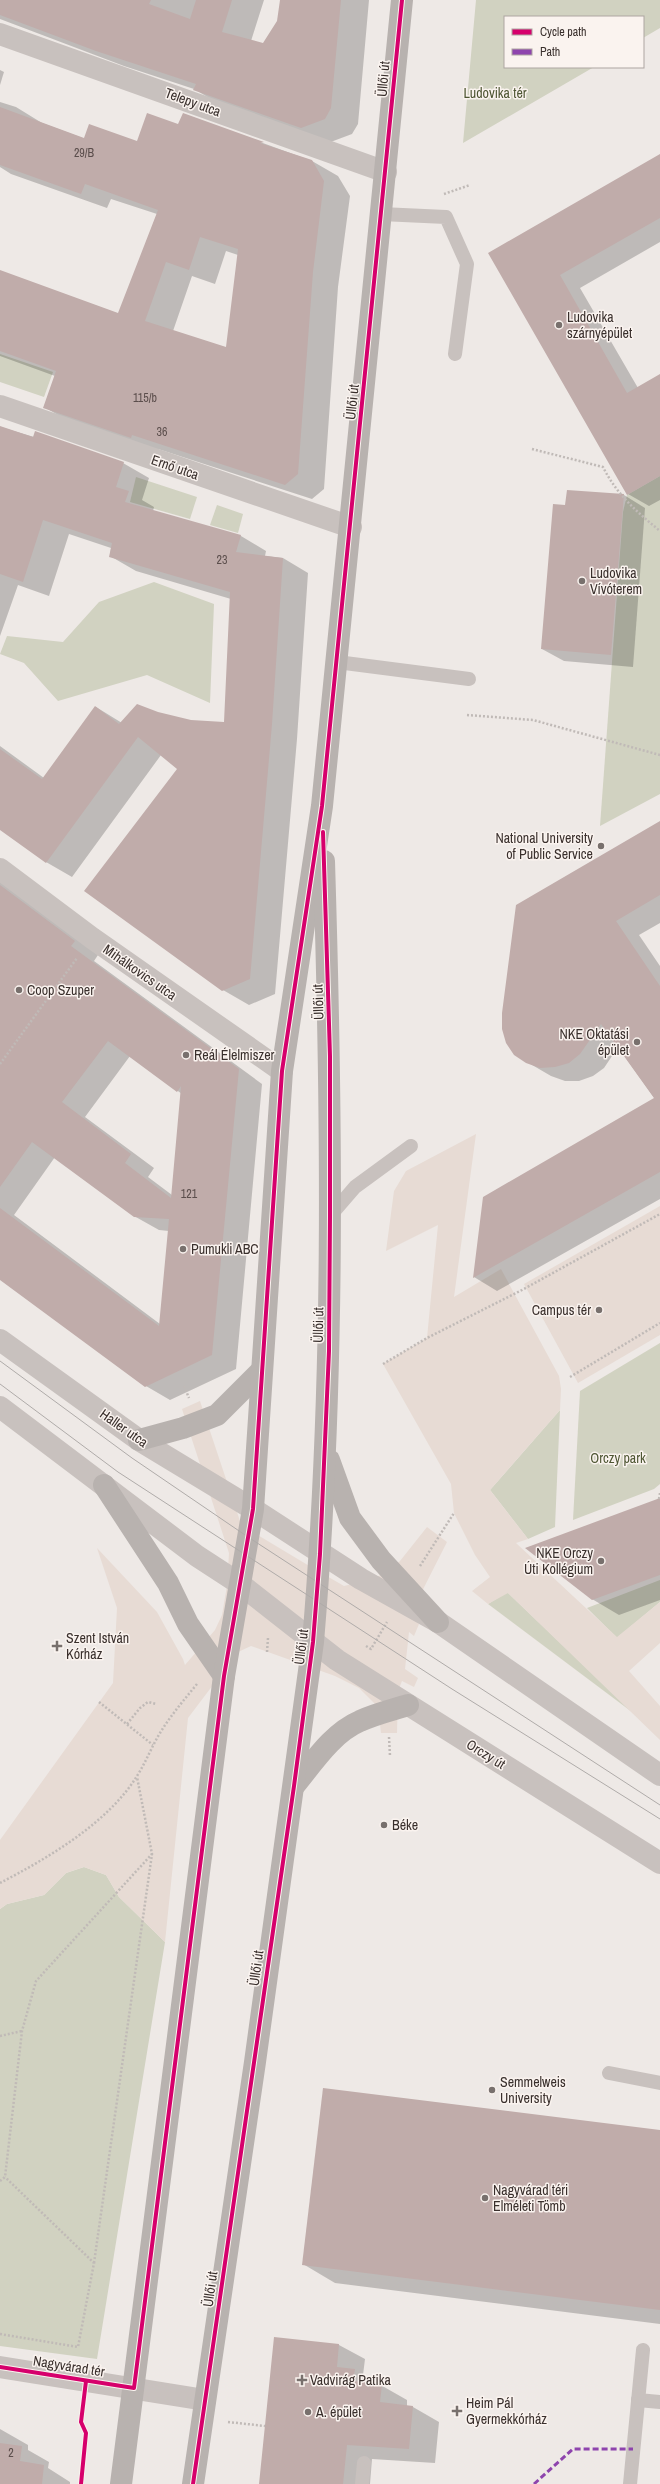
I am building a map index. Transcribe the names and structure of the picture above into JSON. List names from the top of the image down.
{
  "streets": {
    "main road": ["Üllői út"],
    "street": [
      "Telepy utca",
      "Ernő utca",
      "Mihálkovics utca",
      "Haller utca",
      "Orczy út",
      "Nagyvárad tér"
    ]
  },
  "crossings": [
    ["Üllői út", "Telepy utca"],
    ["Üllői út", "Ernő utca"],
    ["Üllői út", "Mihálkovics utca"],
    ["Üllői út", "Haller utca"],
    ["Üllői út", "Orczy út"],
    ["Üllői út", "Nagyvárad tér"]
  ],
  "parks": ["Ludovika tér", "Orczy park"],
  "places": {
    "other": [
      "Ludovika szárnyépület",
      "Ludovika Vívóterem",
      "National University of Public Service",
      "Coop Szuper",
      "NKE Oktatási épület",
      "Reál Élelmiszer",
      "Pumukli ABC",
      "Campus tér",
      "NKE Orczy Úti Kollégium",
      "Béke",
      "Semmelweis University",
      "Nagyvárad téri Elméleti Tömb",
      "A. épület"
    ],
    "health": ["Szent István Kórház", "Vadvirág Patika", "Heim Pál Gyermekkórház"]
  },
  "house_numbers": [
    "29/B",
    "115/b",
    "36",
    "23",
    "121",
    "2"
  ],
  "legend": ["Cycle path", "Path"]
}
